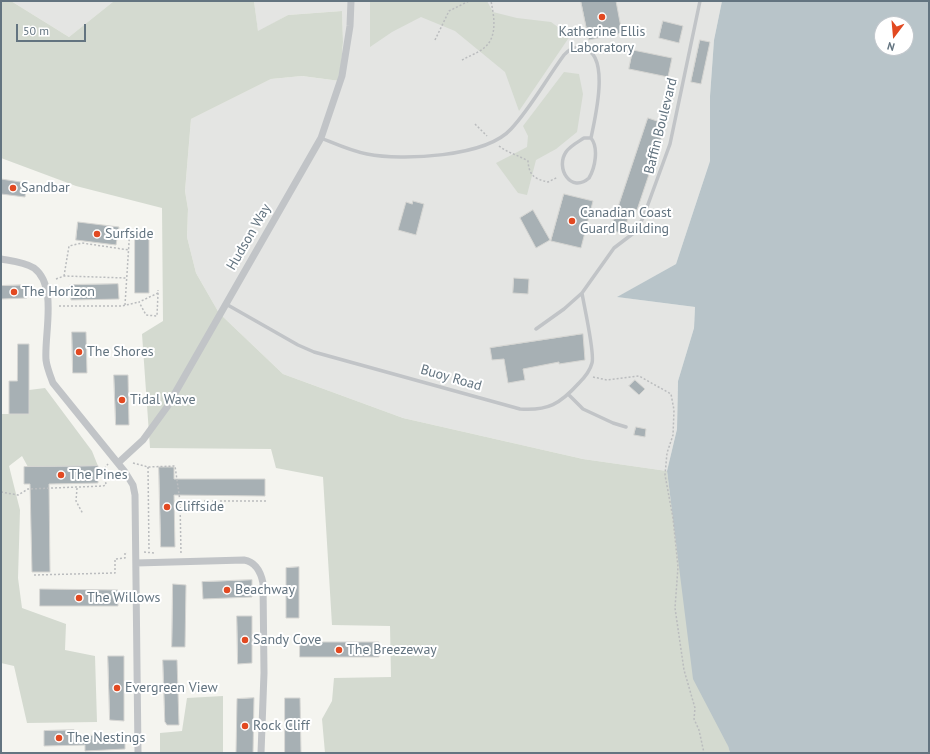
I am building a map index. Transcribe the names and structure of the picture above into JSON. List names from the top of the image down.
{
  "streets": {
    "street": ["Hudson Way"],
    "lane": ["Baffin Boulevard", "Buoy Road"]
  },
  "crossings": [
    ["Baffin Boulevard", "Buoy Road"],
    ["Hudson Way", "Buoy Road"]
  ],
  "places": [
    "Katherine Ellis Laboratory",
    "Sandbar",
    "Canadian Coast Guard Building",
    "Surfside",
    "The Horizon",
    "The Shores",
    "Tidal Wave",
    "The Pines",
    "Cliffside",
    "Beachway",
    "The Willows",
    "Sandy Cove",
    "The Breezeway",
    "Evergreen View",
    "Rock Cliff",
    "The Nestings"
  ],
  "scale_bar": "50 m",
  "north": "bottom"
}
